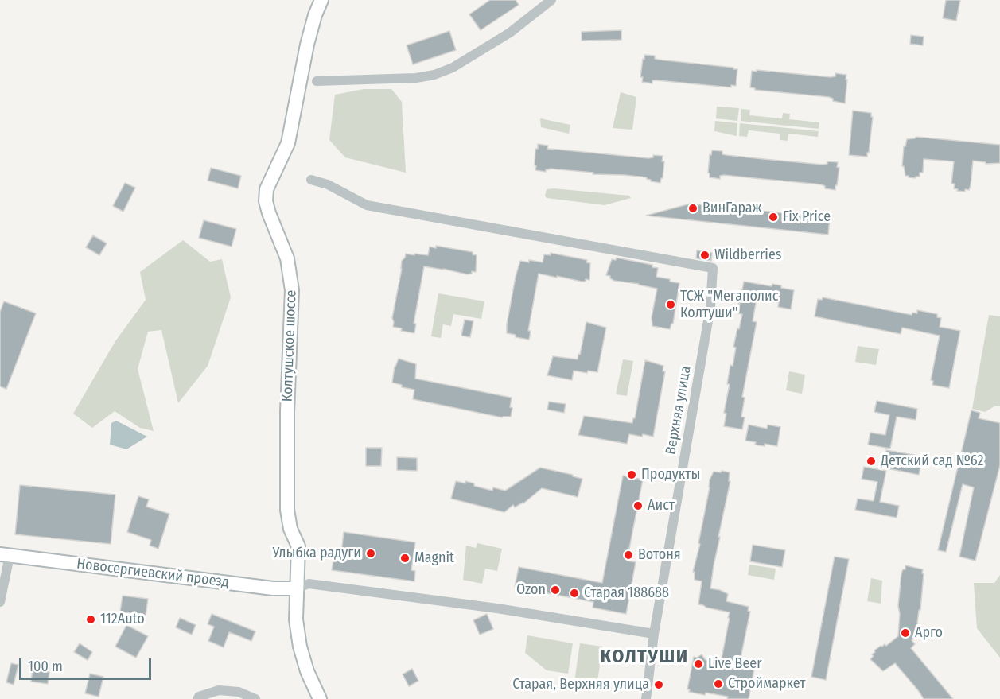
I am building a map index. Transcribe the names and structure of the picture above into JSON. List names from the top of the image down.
{
  "streets": {
    "main road": ["Колтушское шоссе", "Новосергиевский проезд"],
    "street": ["Верхняя улица"]
  },
  "crossings": [
    ["Колтушское шоссе", "Новосергиевский проезд"]
  ],
  "districts": ["КОЛТУШИ"],
  "places": [
    "ВинГараж",
    "Fix Price",
    "Wildberries",
    "ТСЖ \"Мегаполис Колтуши\"",
    "Детский сад №62",
    "Продукты",
    "Аист",
    "Улыбка радуги",
    "Вотоня",
    "Magnit",
    "Ozon",
    "Старая 188688",
    "112Auto",
    "Арго",
    "Live Beer",
    "Строймаркет",
    "Старая, Верхняя улица"
  ],
  "scale_bar": "100 m"
}
